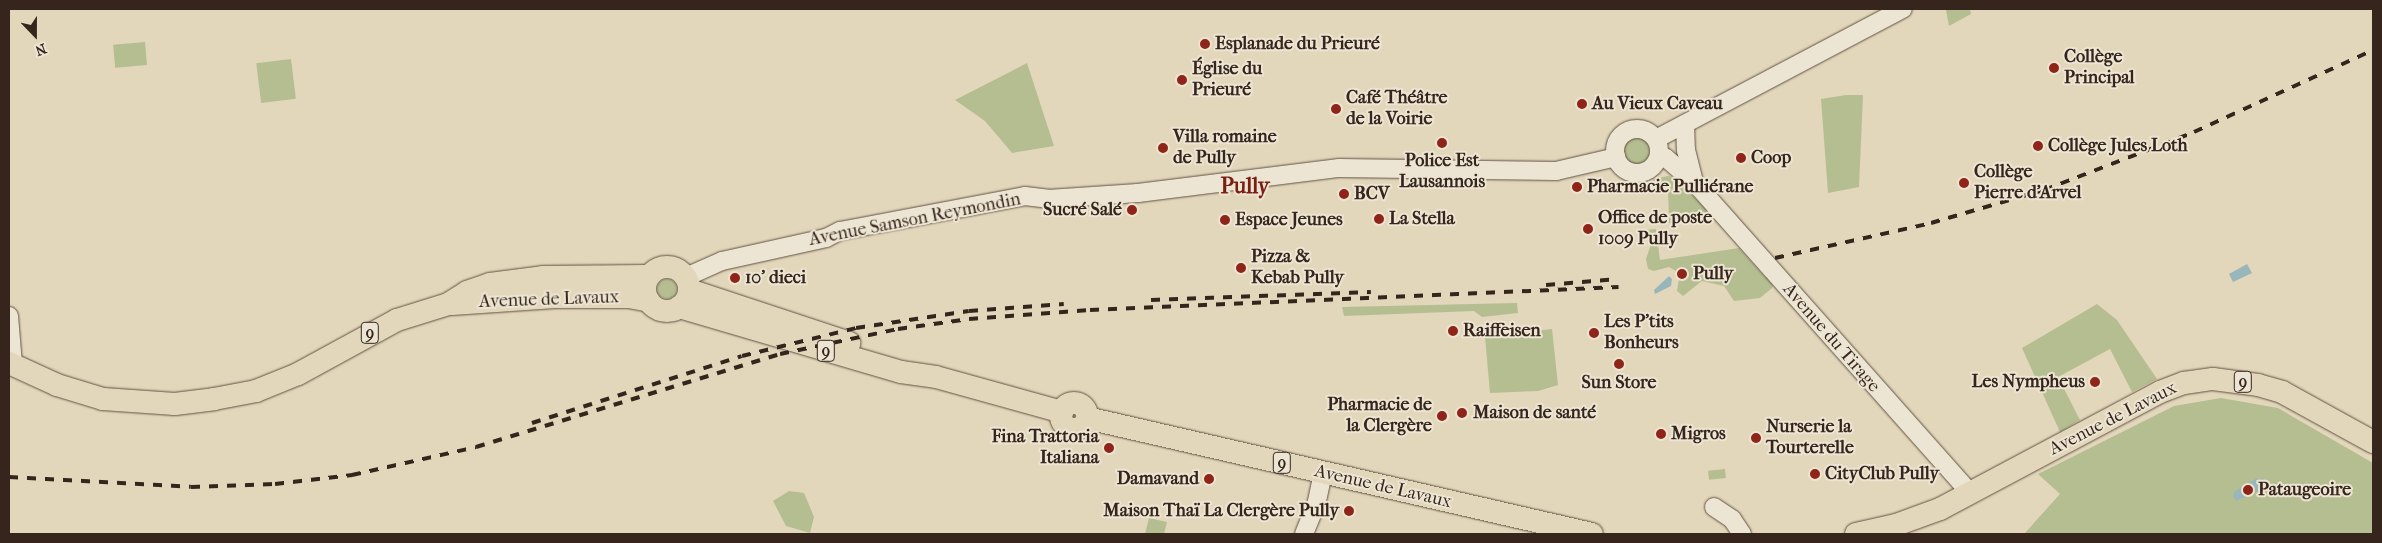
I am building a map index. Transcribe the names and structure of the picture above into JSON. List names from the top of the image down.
{
  "streets": {
    "main road": ["Avenue de Lavaux", "9"],
    "street": ["Avenue Samson Reymondin", "Avenue du Tirage"]
  },
  "crossings": [
    ["Avenue Samson Reymondin", "Avenue de Lavaux"],
    ["Avenue Samson Reymondin", "Avenue du Tirage"],
    ["Avenue de Lavaux", "Avenue du Tirage"]
  ],
  "districts": ["Pully"],
  "places": [
    "Esplanade du Prieuré",
    "Collège Principal",
    "Église du Prieuré",
    "Au Vieux Caveau",
    "Café Théâtre de la Voirie",
    "Police Est Lausannois",
    "Collège Jules Loth",
    "Villa romaine de Pully",
    "Coop",
    "Collège Pierre d'Arvel",
    "Pharmacie Pulliérane",
    "BCV",
    "Sucré Salé",
    "La Stella",
    "Espace Jeunes",
    "Office de poste 1009 Pully",
    "Pizza & Kebab Pully",
    "Pully",
    "10' dieci",
    "Raiffeisen",
    "Les P'tits Bonheurs",
    "Sun Store",
    "Les Nympheus",
    "Maison de santé",
    "Pharmacie de la Clergère",
    "Migros",
    "Nurserie la Tourterelle",
    "Fina Trattoria Italiana",
    "CityClub Pully",
    "Damavand",
    "Pataugeoire",
    "Maison Thaï La Clergère Pully"
  ],
  "north": "bottom"
}
